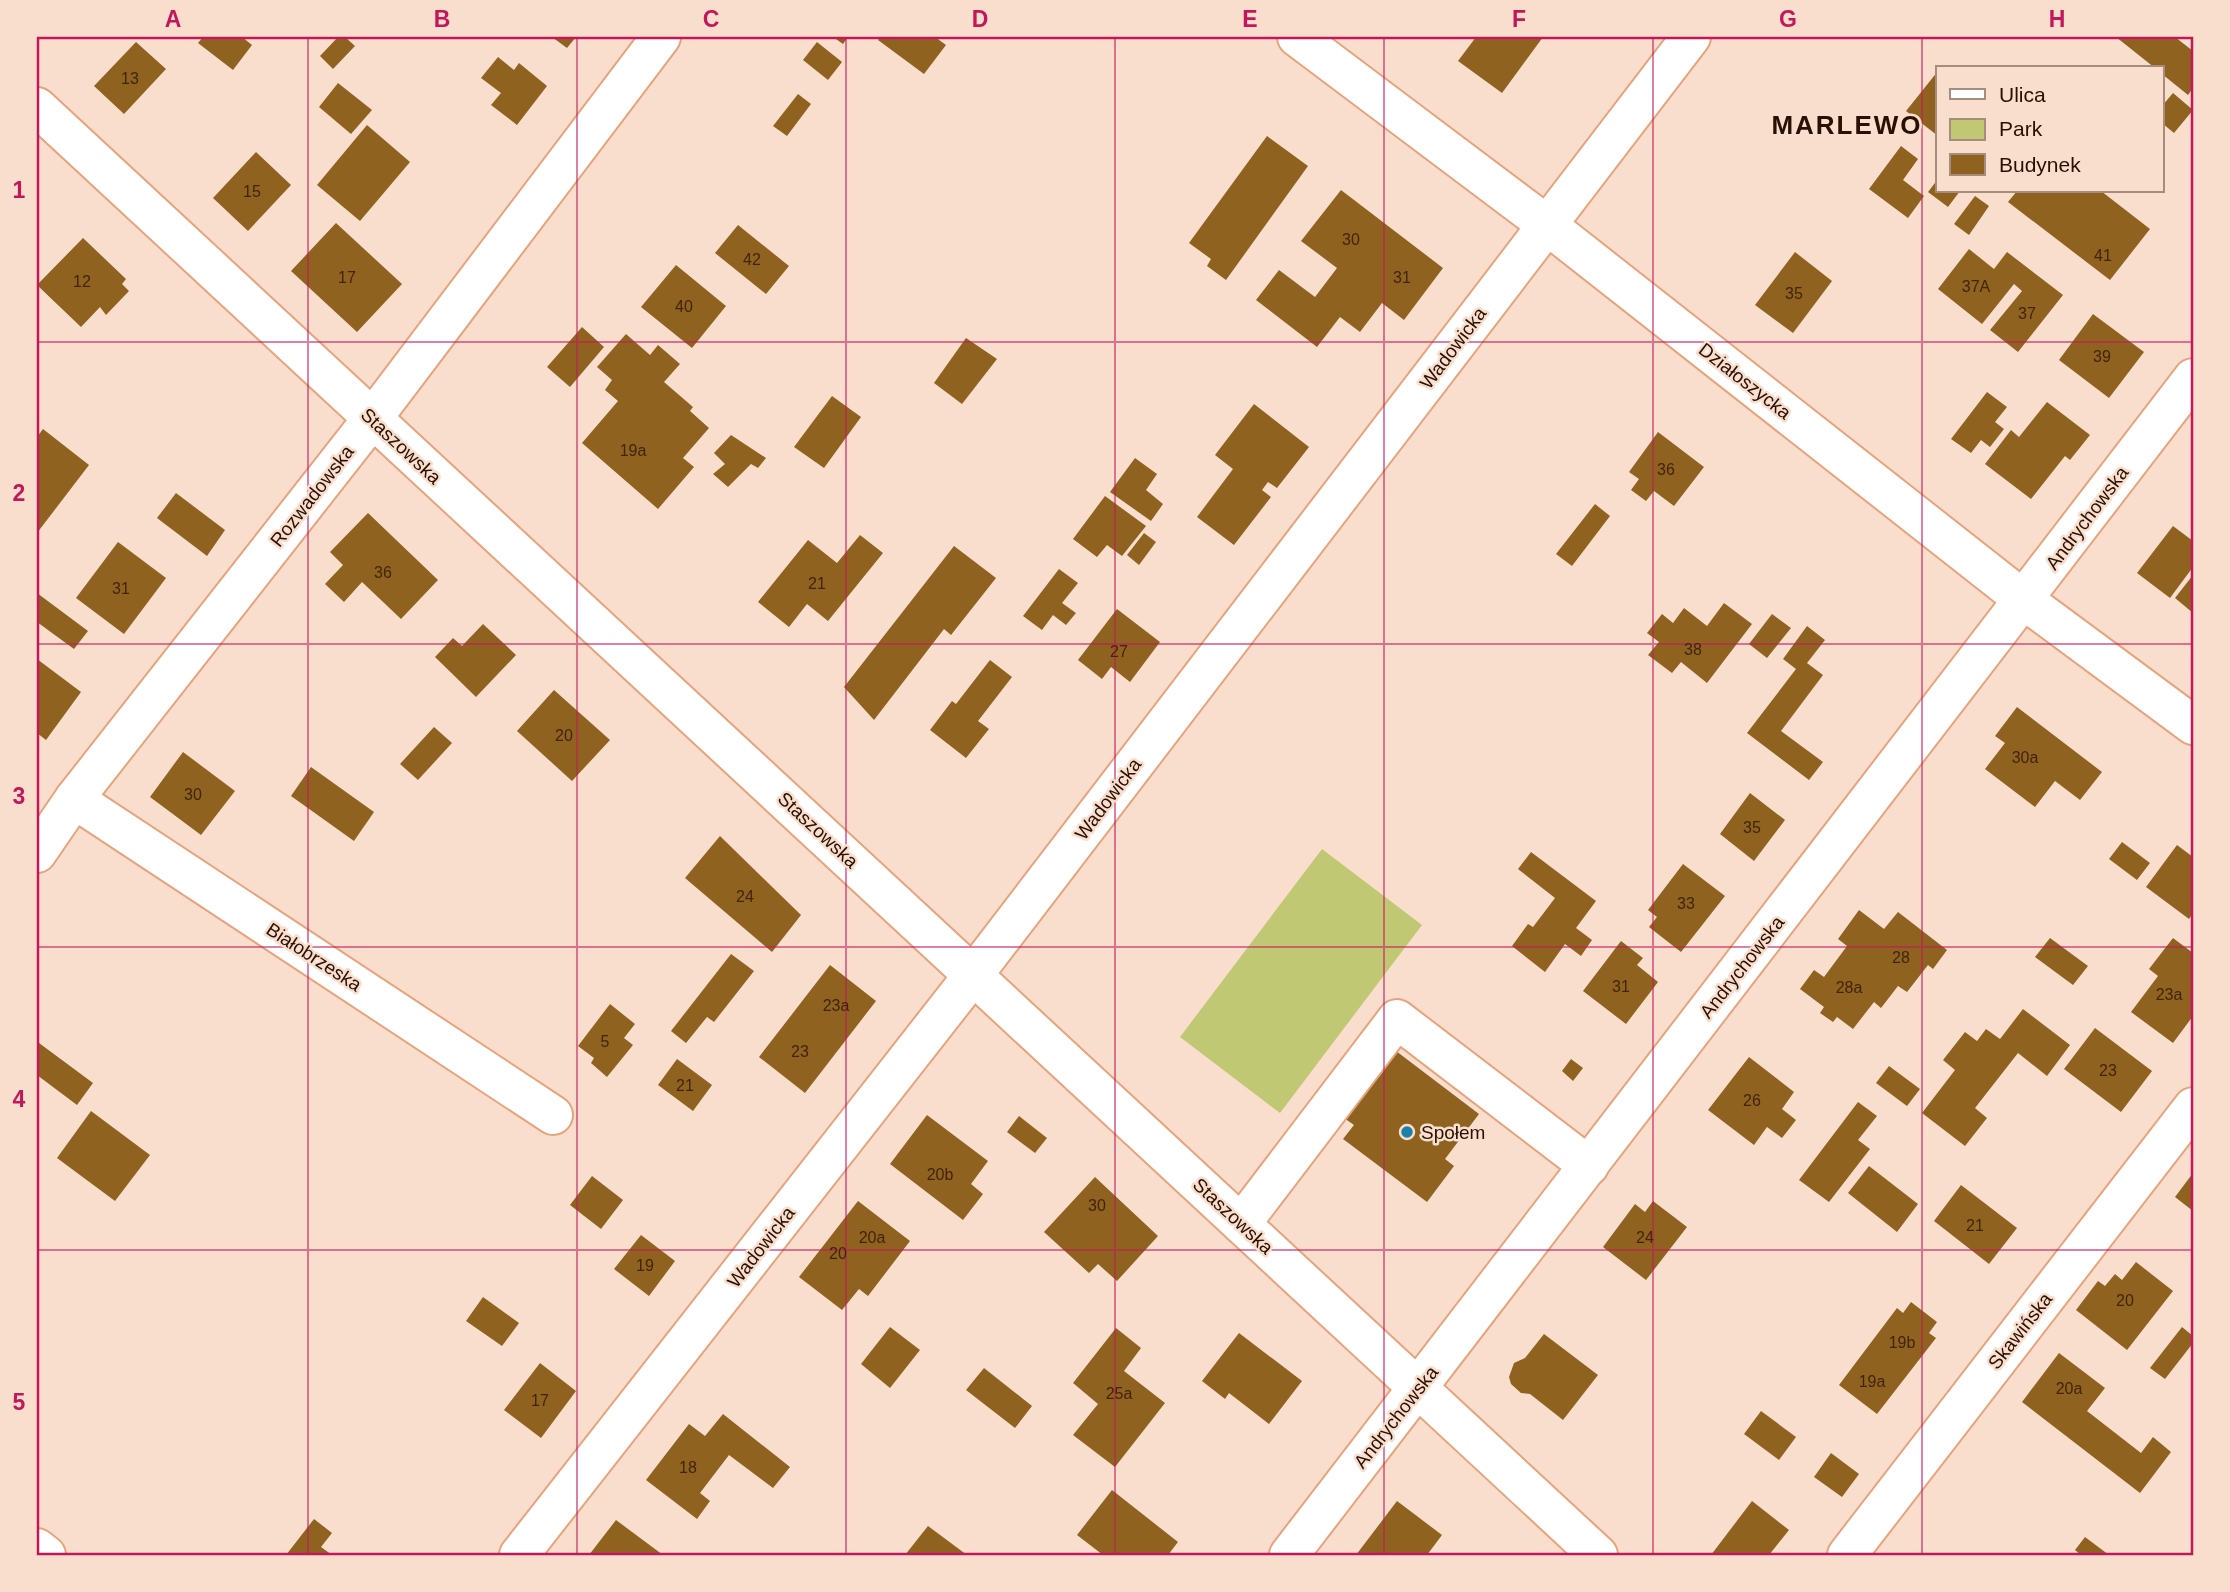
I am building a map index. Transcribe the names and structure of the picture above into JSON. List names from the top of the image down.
{
  "streets": {
    "street": [
      "Wadowicka",
      "Działoszycka",
      "Staszowska",
      "Rozwadowska",
      "Andrychowska",
      "Białobrzeska",
      "Skawińska"
    ]
  },
  "crossings": [
    ["Wadowicka", "Działoszycka"],
    ["Wadowicka", "Staszowska"],
    ["Działoszycka", "Andrychowska"],
    ["Staszowska", "Rozwadowska"],
    ["Staszowska", "Andrychowska"],
    ["Rozwadowska", "Białobrzeska"]
  ],
  "districts": ["MARLEWO"],
  "places": ["Społem"],
  "house_numbers": [
    "13",
    "15",
    "30",
    "41",
    "42",
    "17",
    "31",
    "12",
    "37A",
    "35",
    "40",
    "37",
    "39",
    "19a",
    "36",
    "36",
    "21",
    "31",
    "38",
    "27",
    "20",
    "30a",
    "30",
    "35",
    "24",
    "33",
    "28",
    "31",
    "28a",
    "23a",
    "23a",
    "5",
    "23",
    "23",
    "21",
    "26",
    "20b",
    "30",
    "21",
    "20a",
    "24",
    "20",
    "19",
    "20",
    "19b",
    "19a",
    "20a",
    "25a",
    "17",
    "18"
  ],
  "legend": ["Ulica", "Park", "Budynek"],
  "grid": {
    "columns": [
      "A",
      "B",
      "C",
      "D",
      "E",
      "F",
      "G",
      "H"
    ],
    "rows": [
      "1",
      "2",
      "3",
      "4",
      "5"
    ]
  }
}
